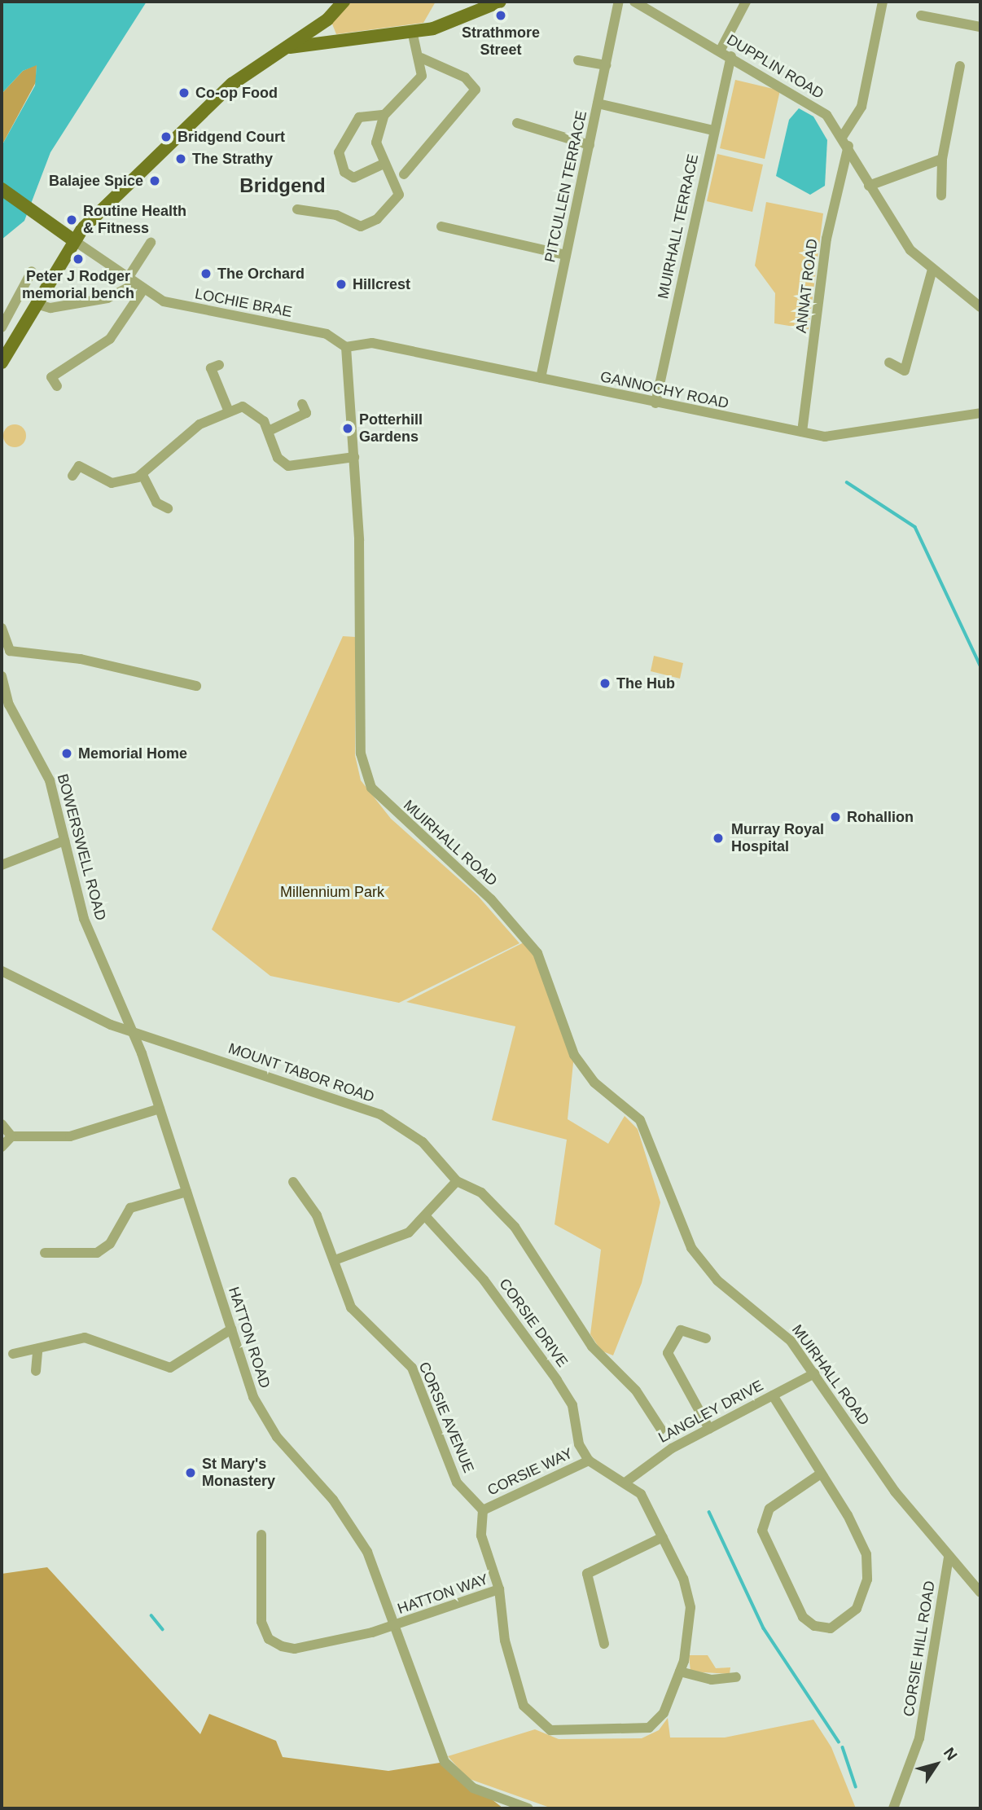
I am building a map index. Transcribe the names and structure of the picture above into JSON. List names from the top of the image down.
{
  "streets": {
    "street": [
      "DUPPLIN ROAD",
      "PITCULLEN TERRACE",
      "MUIRHALL TERRACE",
      "ANNAT ROAD",
      "LOCHIE BRAE",
      "GANNOCHY ROAD",
      "MUIRHALL ROAD",
      "BOWERSWELL ROAD",
      "MOUNT TABOR ROAD",
      "CORSIE DRIVE",
      "HATTON ROAD",
      "LANGLEY DRIVE",
      "CORSIE AVENUE",
      "CORSIE WAY",
      "HATTON WAY",
      "CORSIE HILL ROAD"
    ]
  },
  "crossings": [
    ["DUPPLIN ROAD", "MUIRHALL TERRACE"],
    ["DUPPLIN ROAD", "ANNAT ROAD"],
    ["PITCULLEN TERRACE", "GANNOCHY ROAD"],
    ["MUIRHALL TERRACE", "GANNOCHY ROAD"],
    ["ANNAT ROAD", "GANNOCHY ROAD"],
    ["LOCHIE BRAE", "GANNOCHY ROAD"],
    ["LOCHIE BRAE", "MUIRHALL ROAD"],
    ["GANNOCHY ROAD", "MUIRHALL ROAD"],
    ["MUIRHALL ROAD", "LANGLEY DRIVE"],
    ["MUIRHALL ROAD", "CORSIE HILL ROAD"],
    ["BOWERSWELL ROAD", "MOUNT TABOR ROAD"],
    ["BOWERSWELL ROAD", "HATTON ROAD"],
    ["MOUNT TABOR ROAD", "HATTON ROAD"],
    ["CORSIE DRIVE", "CORSIE WAY"],
    ["HATTON ROAD", "HATTON WAY"],
    ["CORSIE AVENUE", "CORSIE WAY"]
  ],
  "districts": ["Bridgend"],
  "parks": ["Millennium Park"],
  "places": [
    "Strathmore Street",
    "Co-op Food",
    "Bridgend Court",
    "The Strathy",
    "Balajee Spice",
    "Routine Health & Fitness",
    "Peter J Rodger memorial bench",
    "The Orchard",
    "Hillcrest",
    "Potterhill Gardens",
    "The Hub",
    "Memorial Home",
    "Rohallion",
    "Murray Royal Hospital",
    "St Mary's Monastery"
  ],
  "north": "top right"
}
